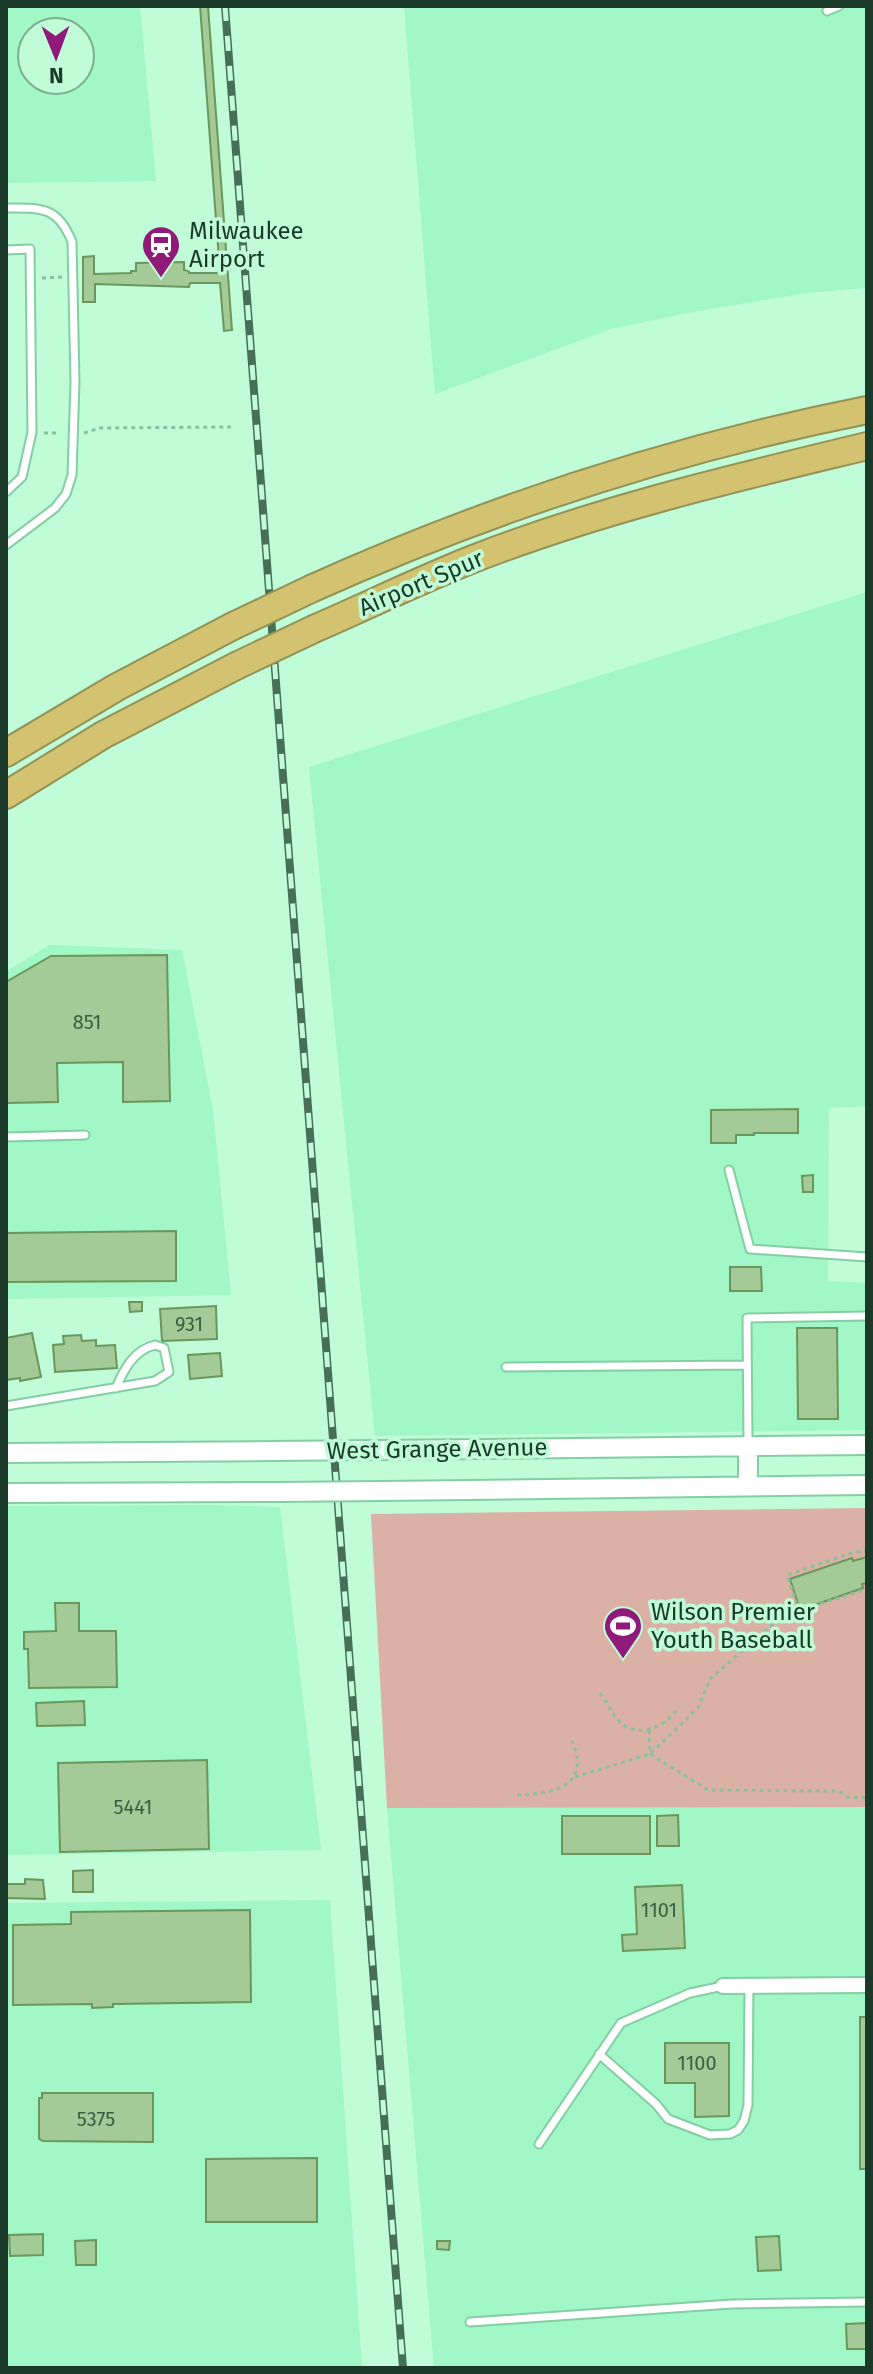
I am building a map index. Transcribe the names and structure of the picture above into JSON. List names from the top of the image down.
{
  "streets": {
    "highway": ["Airport Spur"],
    "street": ["West Grange Avenue"]
  },
  "places": {
    "station": ["Milwaukee Airport"],
    "sports": ["Wilson Premier Youth Baseball"]
  },
  "house_numbers": [
    "851",
    "931",
    "5441",
    "1101",
    "1100",
    "5375"
  ],
  "north": "bottom"
}
